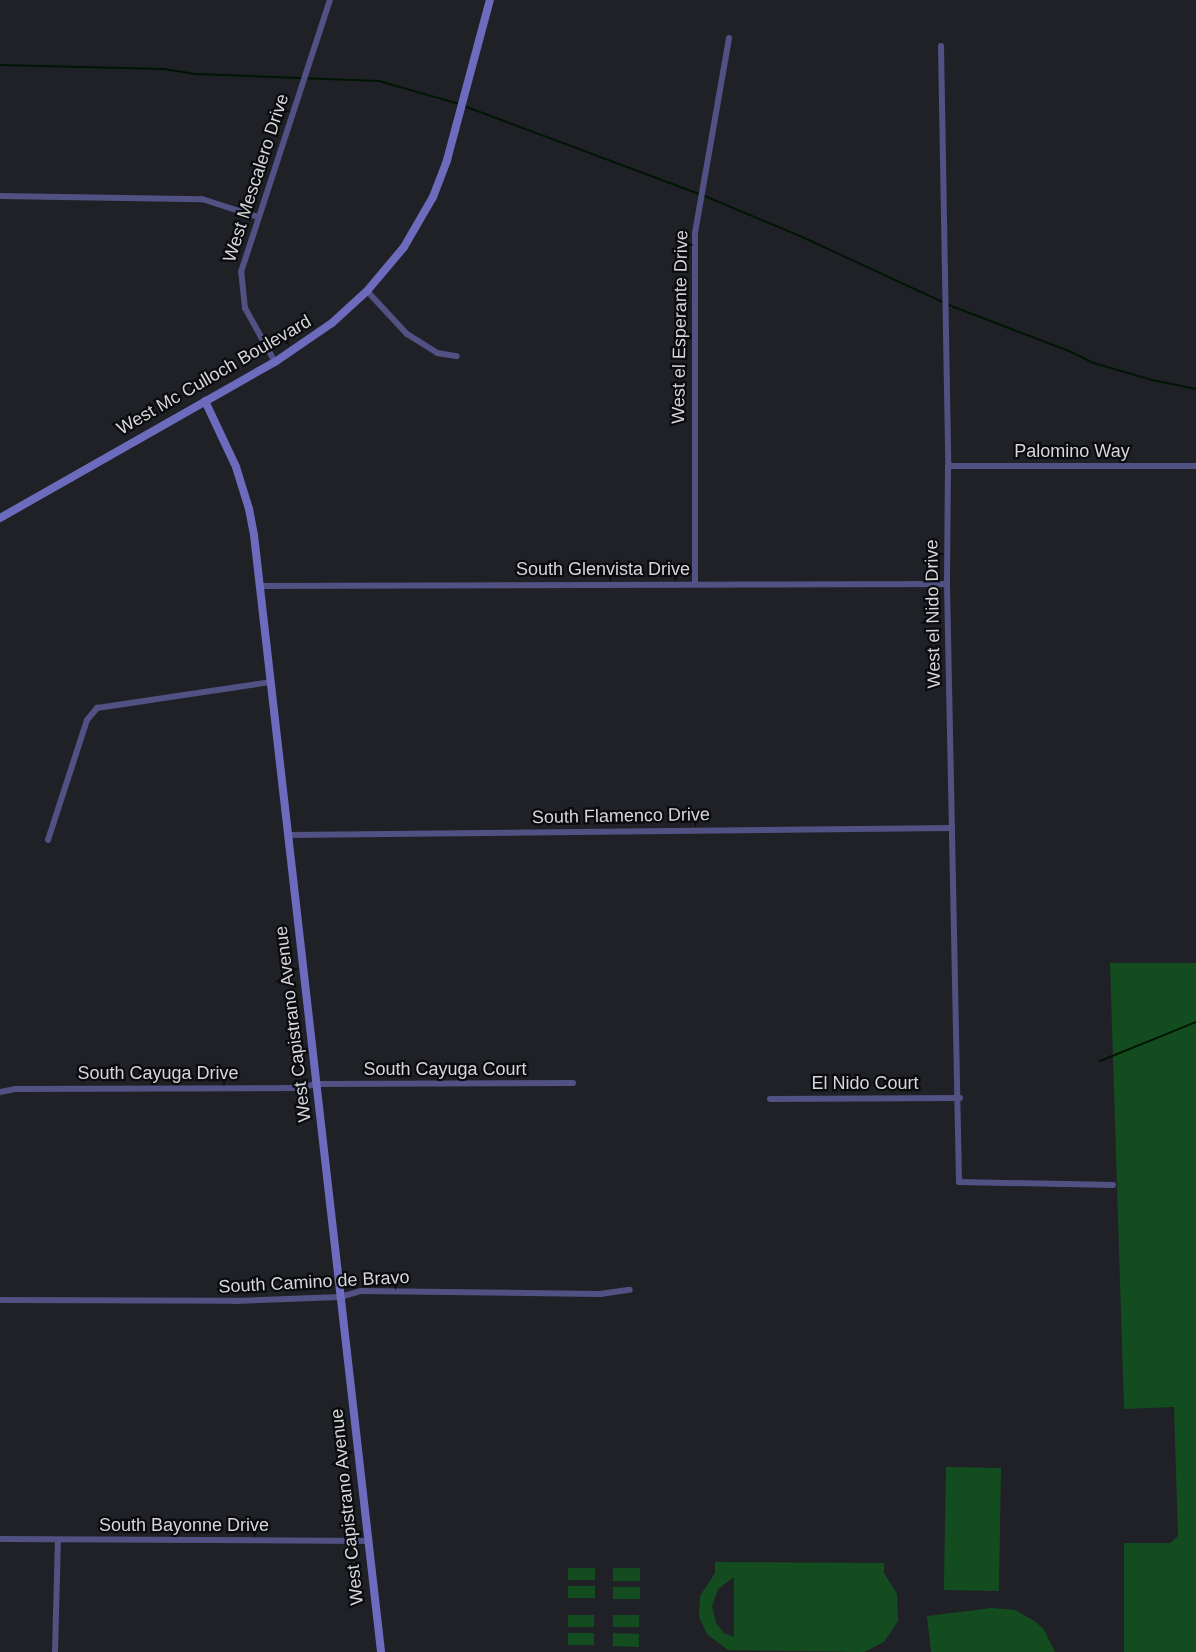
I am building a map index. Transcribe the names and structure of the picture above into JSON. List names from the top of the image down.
{
  "streets": {
    "street": [
      "West Mescalero Drive",
      "West el Esperante Drive",
      "West Mc Culloch Boulevard",
      "Palomino Way",
      "South Glenvista Drive",
      "West el Nido Drive",
      "South Flamenco Drive",
      "West Capistrano Avenue",
      "South Cayuga Court",
      "South Cayuga Drive",
      "El Nido Court",
      "South Camino de Bravo",
      "South Bayonne Drive"
    ]
  },
  "crossings": [
    ["West Mescalero Drive", "West Mc Culloch Boulevard"],
    ["West el Esperante Drive", "South Glenvista Drive"],
    ["West Mc Culloch Boulevard", "West Capistrano Avenue"],
    ["Palomino Way", "West el Nido Drive"],
    ["South Glenvista Drive", "West el Nido Drive"],
    ["South Glenvista Drive", "West Capistrano Avenue"],
    ["West el Nido Drive", "South Flamenco Drive"],
    ["West el Nido Drive", "El Nido Court"],
    ["South Flamenco Drive", "West Capistrano Avenue"],
    ["West Capistrano Avenue", "South Cayuga Court"],
    ["West Capistrano Avenue", "South Cayuga Drive"],
    ["West Capistrano Avenue", "South Camino de Bravo"],
    ["West Capistrano Avenue", "South Bayonne Drive"],
    ["South Cayuga Court", "South Cayuga Drive"]
  ]
}
